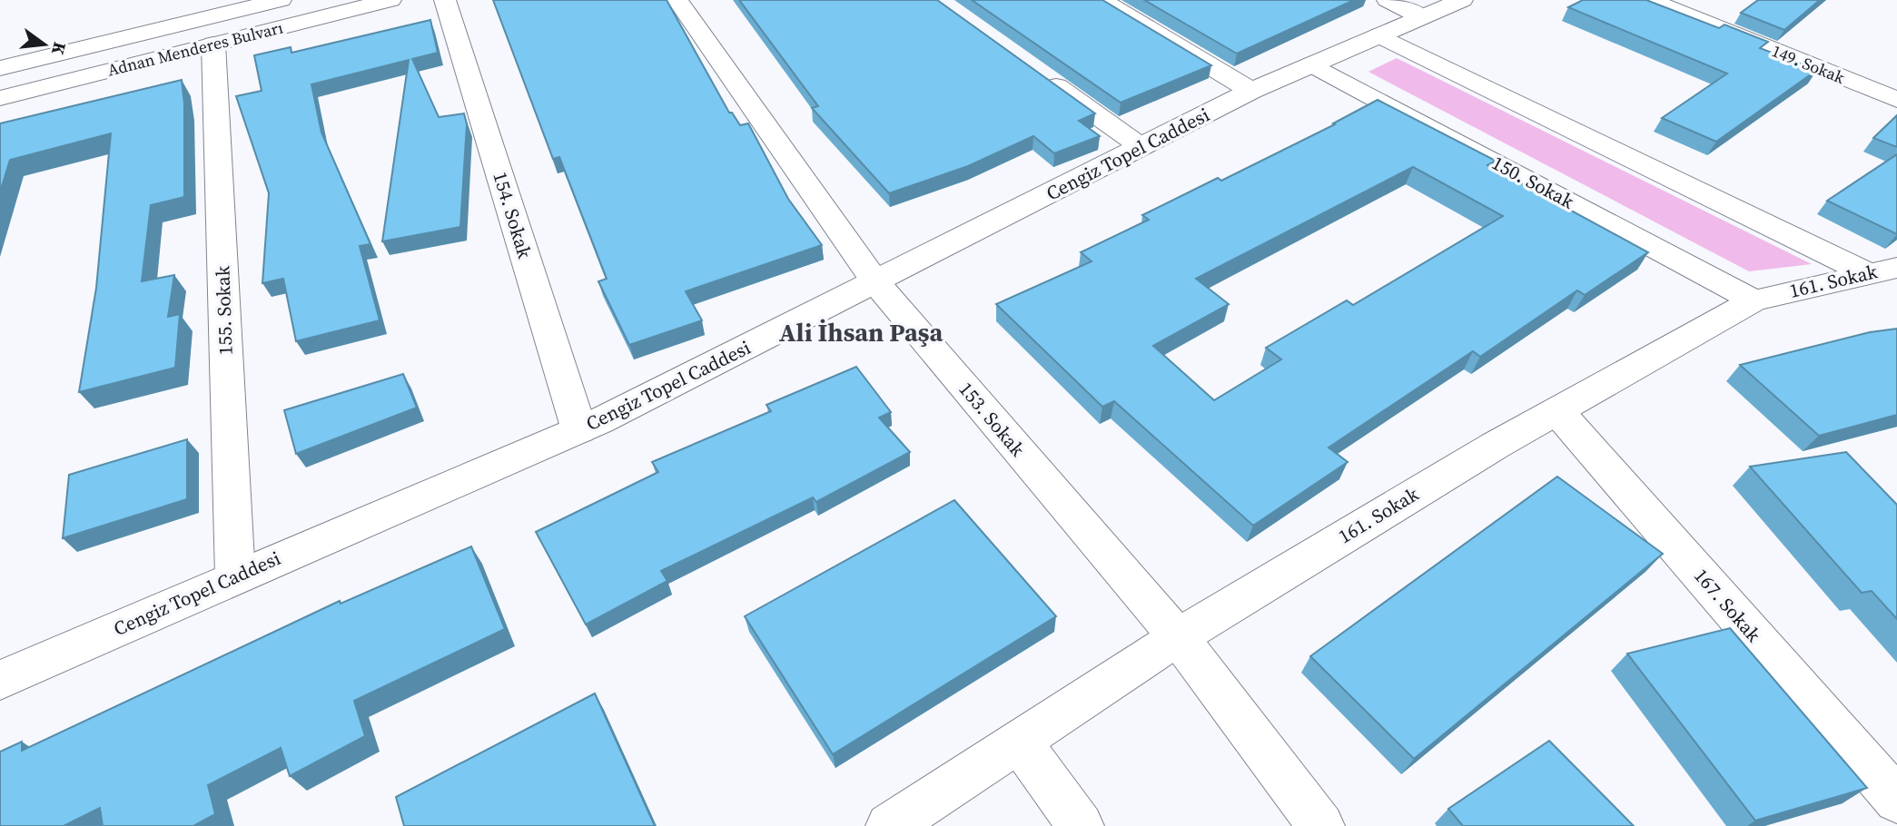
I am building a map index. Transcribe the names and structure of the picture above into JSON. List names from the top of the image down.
{
  "streets": {
    "street": [
      "Adnan Menderes Bulvarı",
      "149. Sokak",
      "Cengiz Topel Caddesi",
      "150. Sokak",
      "154. Sokak",
      "161. Sokak",
      "155. Sokak",
      "153. Sokak",
      "167. Sokak"
    ]
  },
  "crossings": [
    ["Adnan Menderes Bulvarı", "155. Sokak"],
    ["Cengiz Topel Caddesi", "150. Sokak"],
    ["Cengiz Topel Caddesi", "154. Sokak"],
    ["Cengiz Topel Caddesi", "155. Sokak"],
    ["Cengiz Topel Caddesi", "153. Sokak"],
    ["150. Sokak", "161. Sokak"],
    ["161. Sokak", "153. Sokak"],
    ["161. Sokak", "167. Sokak"]
  ],
  "districts": ["Ali İhsan Paşa"],
  "north": "right"
}
